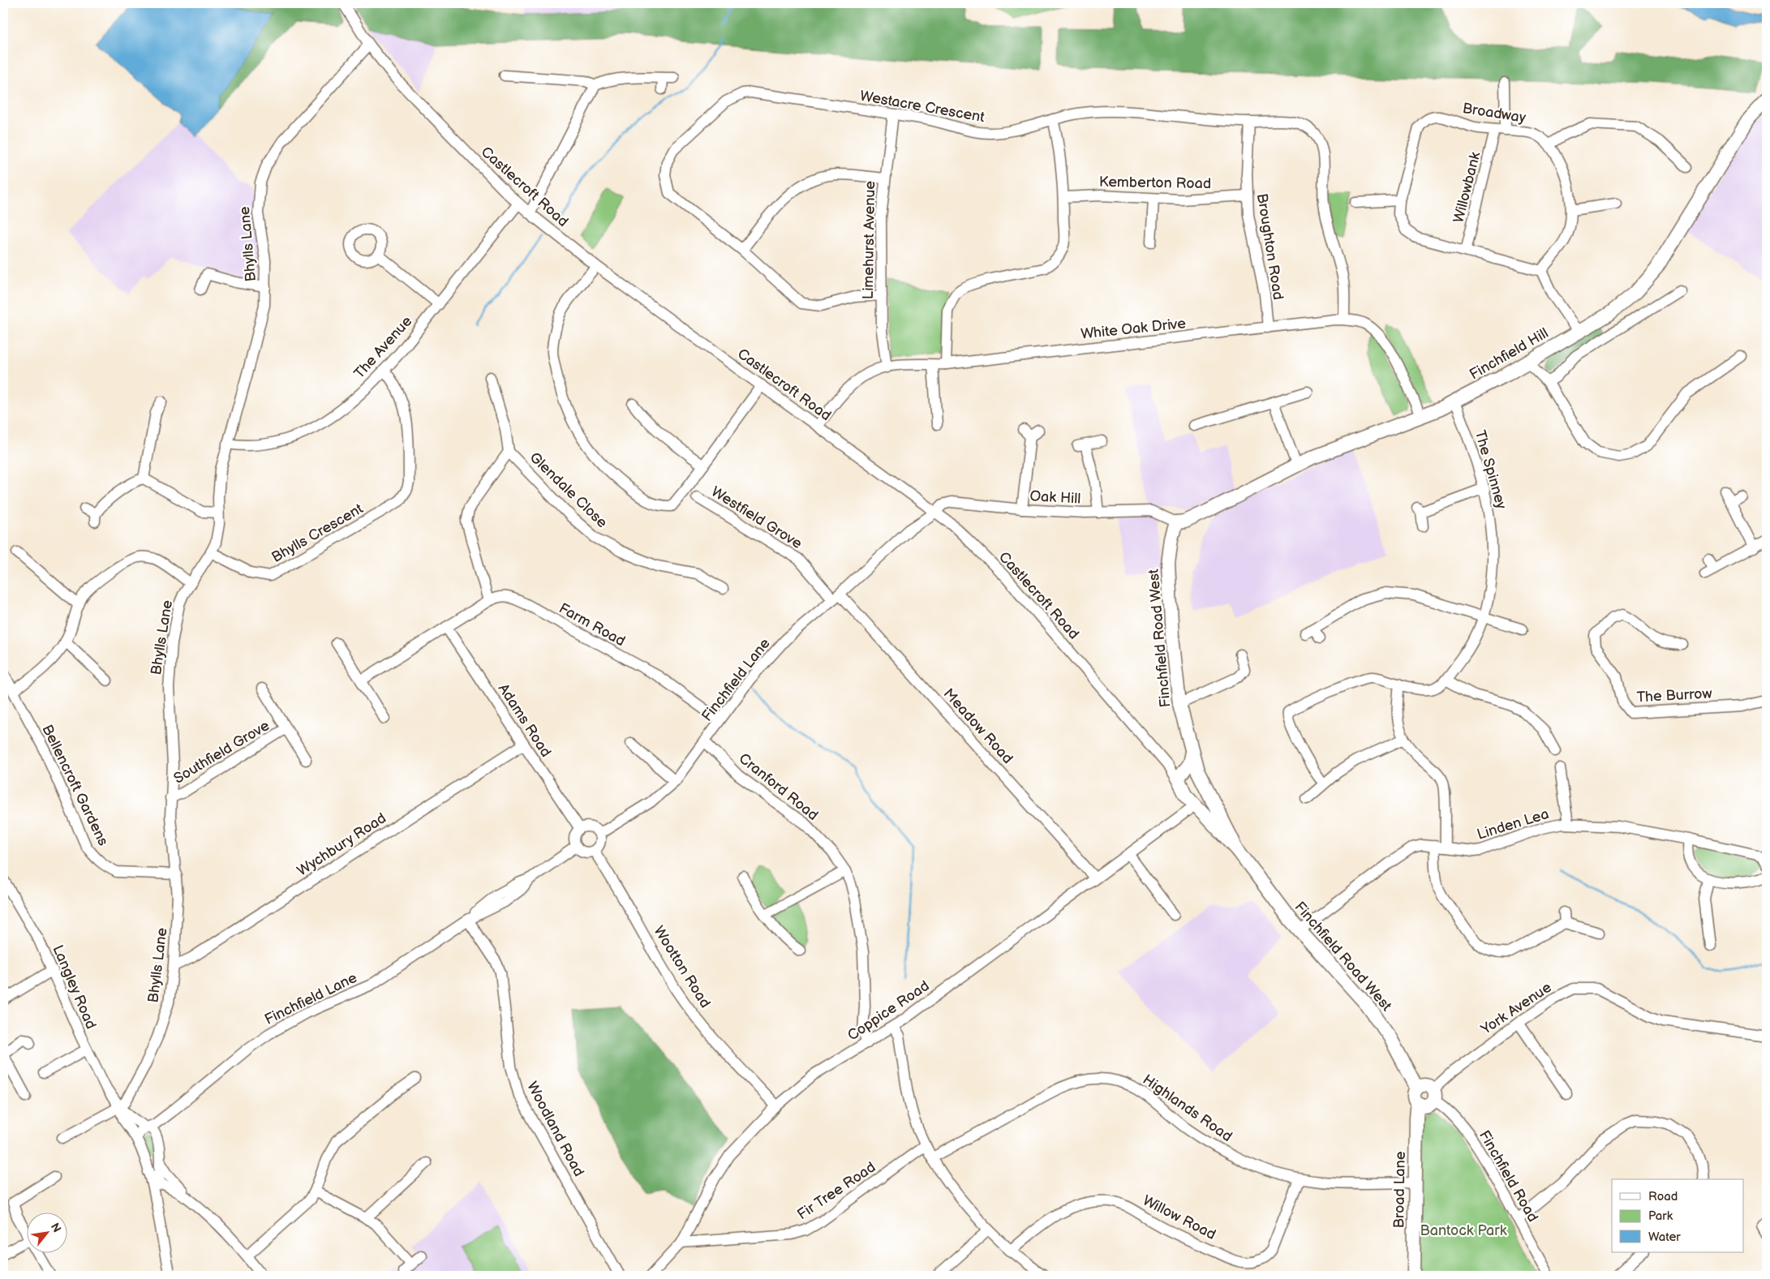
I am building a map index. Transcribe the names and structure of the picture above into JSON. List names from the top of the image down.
{
  "streets": {
    "main road": ["Finchfield Hill", "Finchfield Road West", "Broad Lane"],
    "street": [
      "Westacre Crescent",
      "Broadway",
      "Kemberton Road",
      "Castlecroft Road",
      "Willowbank",
      "Limehurst Avenue",
      "Bhylls Lane",
      "Broughton Road",
      "White Oak Drive",
      "The Avenue",
      "The Spinney",
      "Glendale Close",
      "Oak Hill",
      "Westfield Grove",
      "Bhylls Crescent",
      "Farm Road",
      "Finchfield Lane",
      "The Burrow",
      "Adams Road",
      "Meadow Road",
      "Southfield Grove",
      "Bellencroft Gardens",
      "Cranford Road",
      "Linden Lea",
      "Wychbury Road",
      "Wootton Road",
      "Langley Road",
      "York Avenue",
      "Coppice Road",
      "Highlands Road",
      "Woodland Road",
      "Finchfield Road",
      "Fir Tree Road",
      "Willow Road"
    ]
  },
  "crossings": [
    ["Westacre Crescent", "Limehurst Avenue"],
    ["Westacre Crescent", "Broughton Road"],
    ["Westacre Crescent", "White Oak Drive"],
    ["Broadway", "Willowbank"],
    ["Kemberton Road", "Broughton Road"],
    ["Castlecroft Road", "Bhylls Lane"],
    ["Castlecroft Road", "White Oak Drive"],
    ["Castlecroft Road", "The Avenue"],
    ["Castlecroft Road", "Oak Hill"],
    ["Castlecroft Road", "Finchfield Lane"],
    ["Limehurst Avenue", "White Oak Drive"],
    ["Bhylls Lane", "The Avenue"],
    ["Bhylls Lane", "Bhylls Crescent"],
    ["Bhylls Lane", "Southfield Grove"],
    ["Bhylls Lane", "Bellencroft Gardens"],
    ["Bhylls Lane", "Wychbury Road"],
    ["Bhylls Lane", "Langley Road"],
    ["Broughton Road", "White Oak Drive"],
    ["White Oak Drive", "Finchfield Hill"],
    ["The Avenue", "Bhylls Crescent"],
    ["Finchfield Hill", "The Spinney"],
    ["Finchfield Hill", "Oak Hill"],
    ["Finchfield Hill", "Finchfield Road West"],
    ["Glendale Close", "Farm Road"],
    ["Oak Hill", "Finchfield Road West"],
    ["Oak Hill", "Finchfield Lane"],
    ["Westfield Grove", "Finchfield Lane"],
    ["Westfield Grove", "Meadow Road"],
    ["Farm Road", "Finchfield Lane"],
    ["Farm Road", "Adams Road"],
    ["Finchfield Road West", "Linden Lea"],
    ["Finchfield Road West", "York Avenue"],
    ["Finchfield Road West", "Coppice Road"],
    ["Finchfield Road West", "Finchfield Road"],
    ["Finchfield Road West", "Broad Lane"],
    ["Finchfield Lane", "Adams Road"],
    ["Finchfield Lane", "Meadow Road"],
    ["Finchfield Lane", "Cranford Road"],
    ["Finchfield Lane", "Wootton Road"],
    ["Finchfield Lane", "Langley Road"],
    ["Finchfield Lane", "Woodland Road"],
    ["Adams Road", "Wychbury Road"],
    ["Adams Road", "Wootton Road"],
    ["Meadow Road", "Coppice Road"],
    ["Cranford Road", "Coppice Road"],
    ["Wootton Road", "Coppice Road"],
    ["York Avenue", "Finchfield Road"],
    ["York Avenue", "Broad Lane"],
    ["Coppice Road", "Fir Tree Road"],
    ["Highlands Road", "Broad Lane"],
    ["Highlands Road", "Willow Road"],
    ["Finchfield Road", "Broad Lane"]
  ],
  "parks": ["Bantock Park"],
  "legend": ["Road", "Park", "Water"],
  "north": "top right"
}
